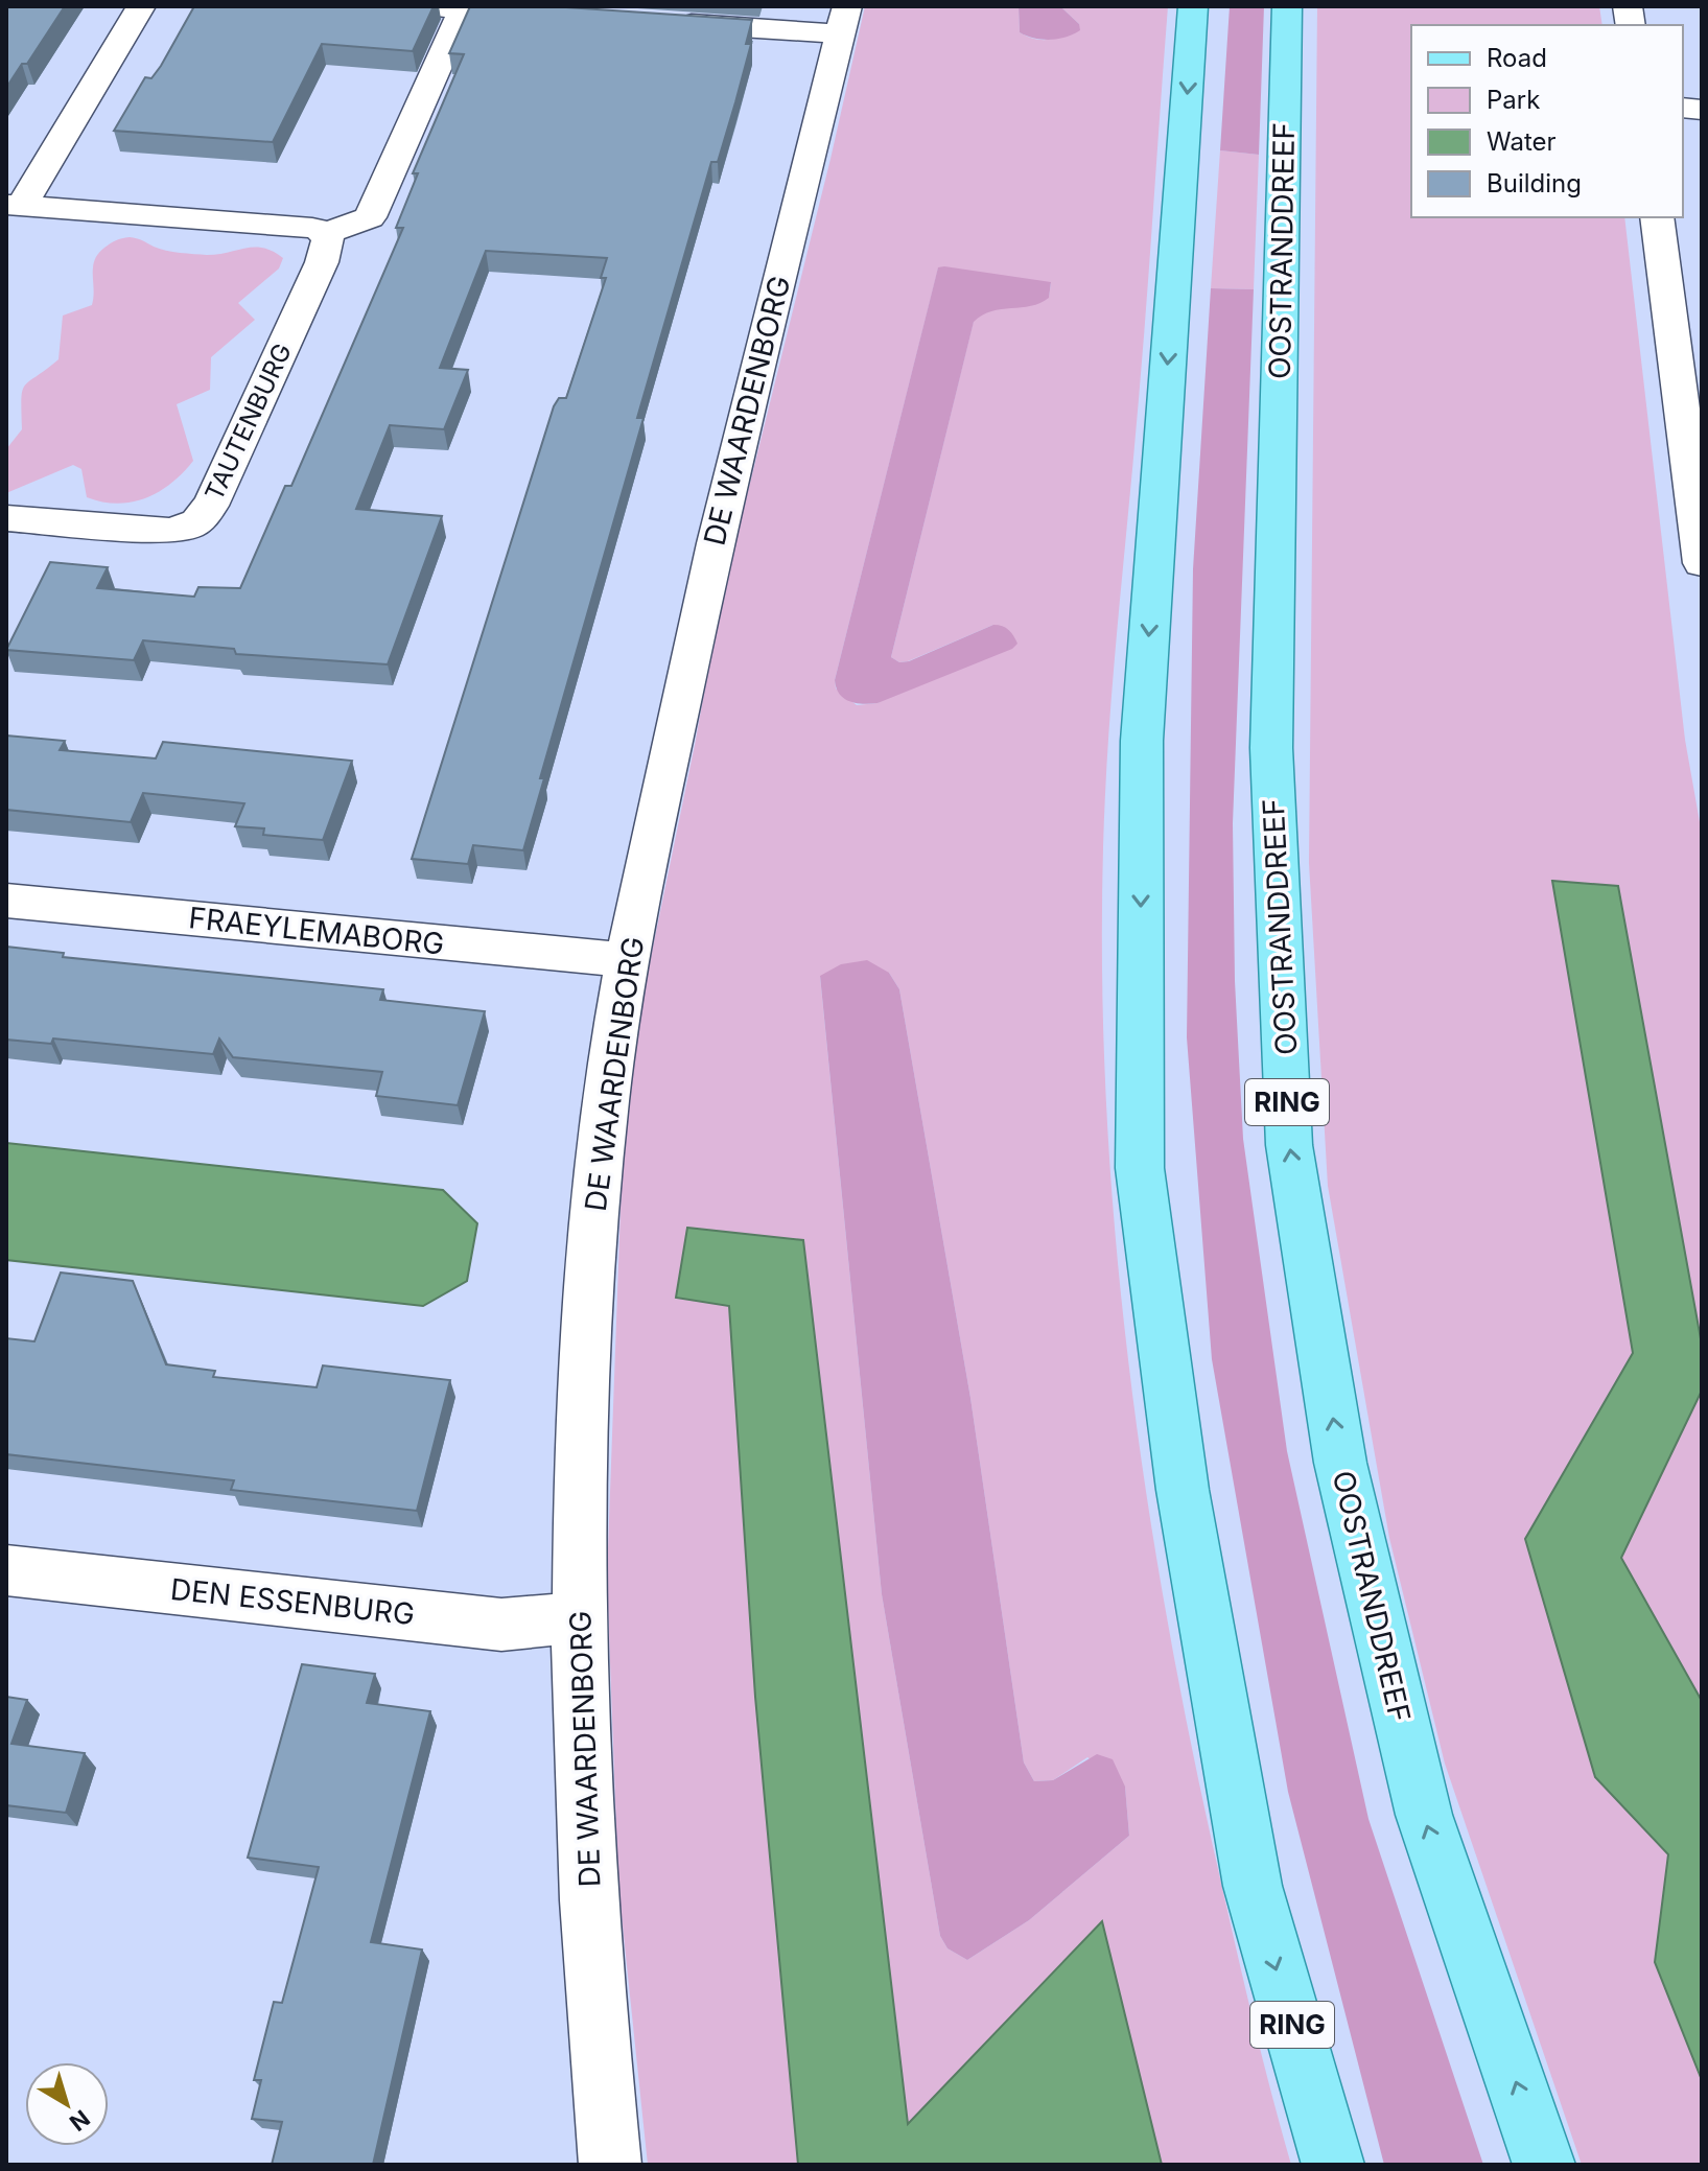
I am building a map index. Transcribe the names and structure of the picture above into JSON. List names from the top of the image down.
{
  "streets": {
    "main road": ["OOSTRANDDREEF", "RING"],
    "street": [
      "DE WAARDENBORG",
      "TAUTENBURG",
      "FRAEYLEMABORG",
      "DEN ESSENBURG"
    ]
  },
  "crossings": [
    ["DE WAARDENBORG", "FRAEYLEMABORG"],
    ["DE WAARDENBORG", "DEN ESSENBURG"]
  ],
  "legend": [
    "Road",
    "Park",
    "Water",
    "Building"
  ],
  "north": "bottom right"
}
